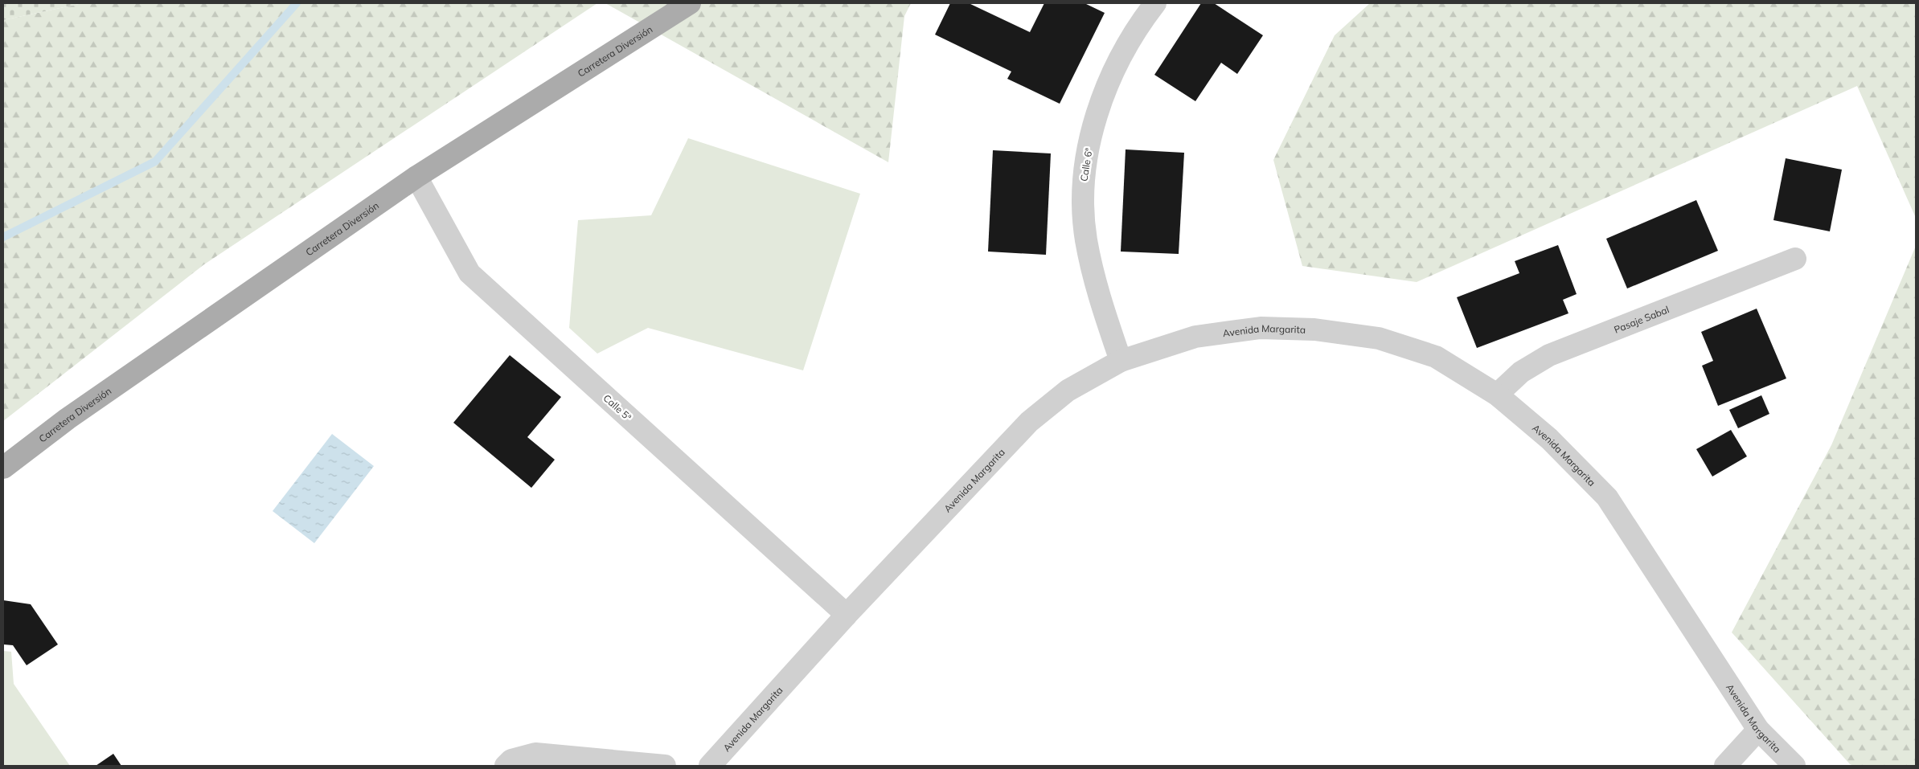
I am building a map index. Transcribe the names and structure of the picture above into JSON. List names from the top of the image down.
{
  "streets": {
    "main road": ["Carretera Diversión"],
    "street": [
      "Calle 6ª",
      "Pasaje Sabal",
      "Avenida Margarita",
      "Calle 5ª"
    ]
  },
  "crossings": [
    ["Carretera Diversión", "Calle 5ª"],
    ["Calle 6ª", "Avenida Margarita"],
    ["Pasaje Sabal", "Avenida Margarita"],
    ["Avenida Margarita", "Calle 5ª"]
  ]
}
